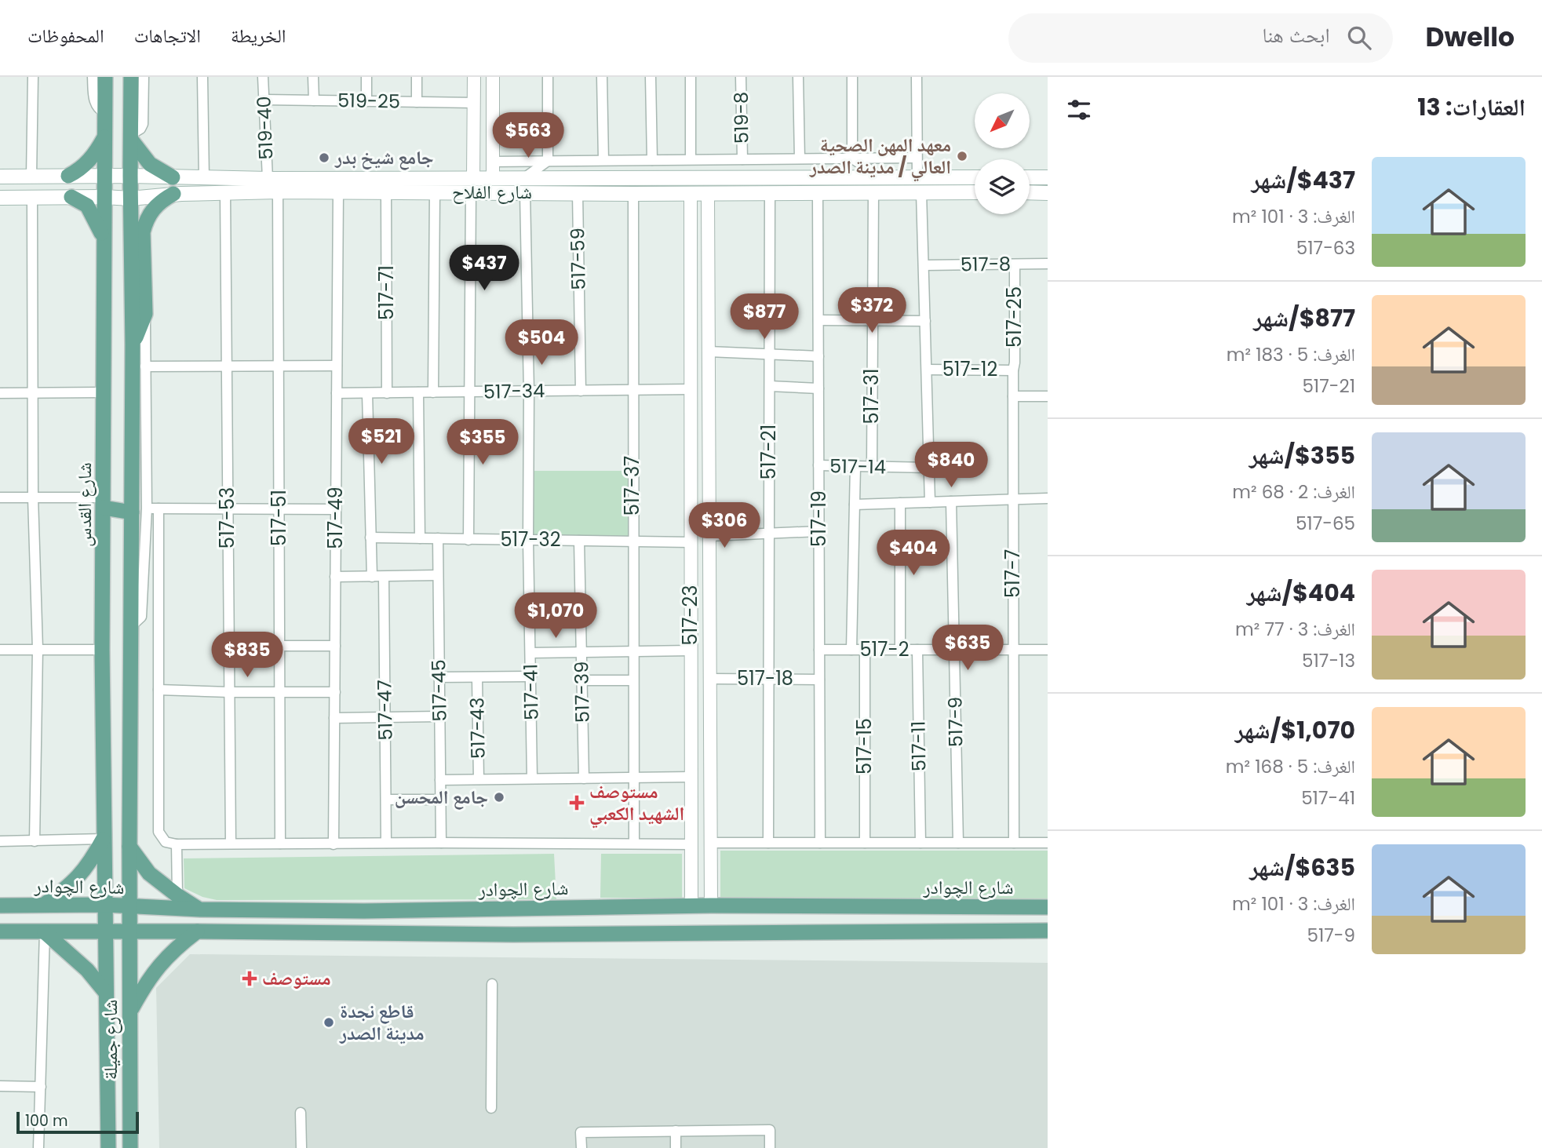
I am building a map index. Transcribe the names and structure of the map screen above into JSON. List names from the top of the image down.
{
  "streets": {
    "main road": [
      "شارع الفلاح",
      "شارع القدس",
      "شارع الچوادر",
      "شارع جميلة"
    ],
    "street": [
      "519-25",
      "519-8",
      "519-40",
      "517-59",
      "517-8",
      "517-71",
      "517-25",
      "517-12",
      "517-34",
      "517-31",
      "517-21",
      "517-14",
      "517-37",
      "517-53",
      "517-51",
      "517-49",
      "517-19",
      "517-32",
      "517-7",
      "517-23",
      "517-2",
      "517-18",
      "517-45",
      "517-41",
      "517-39",
      "517-47",
      "517-9",
      "517-43",
      "517-15",
      "517-11"
    ]
  },
  "crossings": [
    ["519-25", "519-40"],
    ["519-40", "شارع الفلاح"],
    ["شارع الفلاح", "517-59"],
    ["شارع الفلاح", "517-71"],
    ["شارع الفلاح", "517-31"],
    ["شارع الفلاح", "517-21"],
    ["شارع الفلاح", "517-37"],
    ["شارع الفلاح", "شارع القدس"],
    ["شارع الفلاح", "517-53"],
    ["شارع الفلاح", "517-51"],
    ["شارع الفلاح", "517-49"],
    ["شارع الفلاح", "517-19"],
    ["شارع الفلاح", "517-23"],
    ["شارع الفلاح", "517-41"],
    ["517-59", "517-34"],
    ["517-8", "517-25"],
    ["517-71", "517-34"],
    ["517-25", "517-12"],
    ["517-25", "517-7"],
    ["517-12", "517-7"],
    ["517-34", "517-37"],
    ["517-34", "517-49"],
    ["517-34", "517-23"],
    ["517-34", "517-41"],
    ["517-31", "517-14"],
    ["517-21", "517-18"],
    ["517-14", "517-19"],
    ["517-37", "517-32"],
    ["شارع القدس", "شارع الچوادر"],
    ["شارع القدس", "شارع جميلة"],
    ["517-19", "517-2"],
    ["517-19", "517-18"],
    ["517-32", "517-23"],
    ["517-32", "517-45"],
    ["517-32", "517-41"],
    ["517-32", "517-39"],
    ["517-7", "517-2"],
    ["517-23", "517-18"],
    ["517-23", "شارع الچوادر"],
    ["517-2", "517-9"],
    ["517-2", "517-15"],
    ["517-2", "517-11"]
  ],
  "places": {
    "other": [
      "معهد المهن الصحية العالي / مدينة الصدر",
      "جامع شيخ بدر",
      "جامع المحسن",
      "قاطع نجدة مدينة الصدر"
    ],
    "health": ["مستوصف الشهيد الكعبي", "مستوصف"]
  },
  "scale_bar": "100 m",
  "north": "bottom left",
  "page": {
    "header": "Dwello",
    "search": "ابحث هنا",
    "nav": ["الخريطة", "الاتجاهات", "المحفوظات"],
    "heading": "العقارات: 13",
    "price": [
      "$563",
      "$437",
      "$372",
      "$877",
      "$504",
      "$521",
      "$355",
      "$840",
      "$306",
      "$404",
      "$1,070",
      "$635",
      "$835"
    ],
    "list": [
      {
        "name": "$437/شهر",
        "note": "الغرف: 3 · 101 m² · 517-63"
      },
      {
        "name": "$877/شهر",
        "note": "الغرف: 5 · 183 m² · 517-21"
      },
      {
        "name": "$355/شهر",
        "note": "الغرف: 2 · 68 m² · 517-65"
      },
      {
        "name": "$404/شهر",
        "note": "الغرف: 3 · 77 m² · 517-13"
      },
      {
        "name": "$1,070/شهر",
        "note": "الغرف: 5 · 168 m² · 517-41"
      },
      {
        "name": "$635/شهر",
        "note": "الغرف: 3 · 101 m² · 517-9"
      }
    ],
    "scale": "100 m"
  }
}
